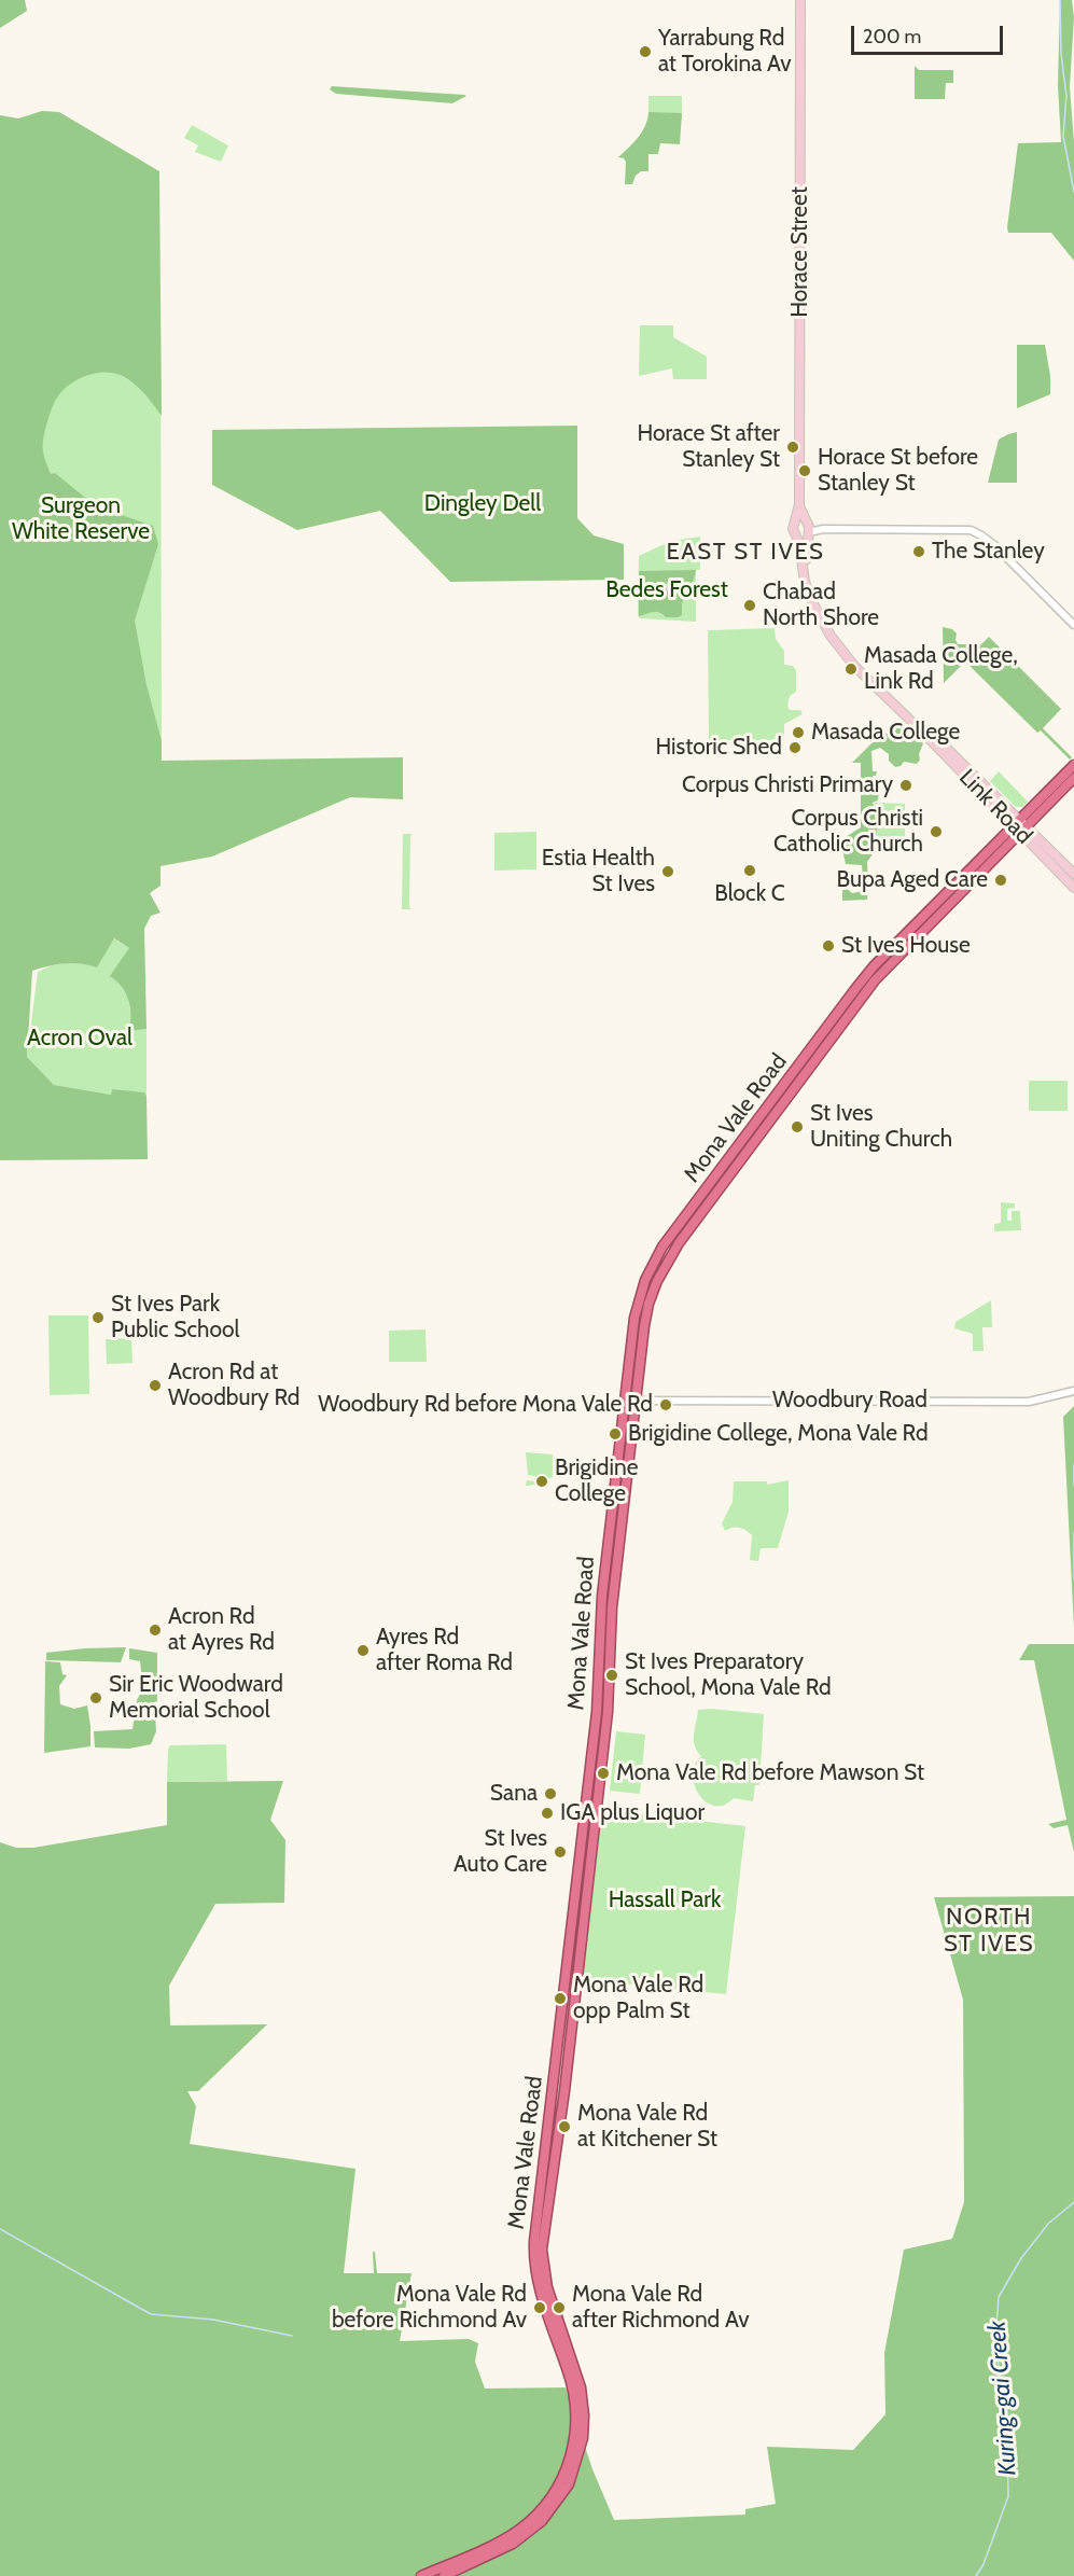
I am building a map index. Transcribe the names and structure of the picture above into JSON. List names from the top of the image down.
{
  "streets": {
    "highway": ["Mona Vale Road"],
    "main road": ["Horace Street", "Link Road"],
    "street": ["Woodbury Road"]
  },
  "crossings": [
    ["Horace Street", "Link Road"],
    ["Link Road", "Mona Vale Road"],
    ["Mona Vale Road", "Woodbury Road"]
  ],
  "districts": ["EAST ST IVES", "NORTH ST IVES"],
  "water": ["Kuring-gai Creek"],
  "parks": [
    "Dingley Dell",
    "Surgeon White Reserve",
    "Bedes Forest",
    "Acron Oval",
    "Hassall Park"
  ],
  "places": [
    "Yarrabung Rd at Torokina Av",
    "Horace St after Stanley St",
    "Horace St before Stanley St",
    "The Stanley",
    "Chabad North Shore",
    "Masada College, Link Rd",
    "Masada College",
    "Historic Shed",
    "Corpus Christi Primary",
    "Corpus Christi Catholic Church",
    "Block C",
    "Estia Health St Ives",
    "Bupa Aged Care",
    "St Ives House",
    "St Ives Uniting Church",
    "St Ives Park Public School",
    "Acron Rd at Woodbury Rd",
    "Woodbury Rd before Mona Vale Rd",
    "Brigidine College, Mona Vale Rd",
    "Brigidine College",
    "Acron Rd at Ayres Rd",
    "Ayres Rd after Roma Rd",
    "St Ives Preparatory School, Mona Vale Rd",
    "Sir Eric Woodward Memorial School",
    "Mona Vale Rd before Mawson St",
    "Sana",
    "IGA plus Liquor",
    "St Ives Auto Care",
    "Mona Vale Rd opp Palm St",
    "Mona Vale Rd at Kitchener St",
    "Mona Vale Rd before Richmond Av",
    "Mona Vale Rd after Richmond Av"
  ],
  "scale_bar": "200 m"
}
